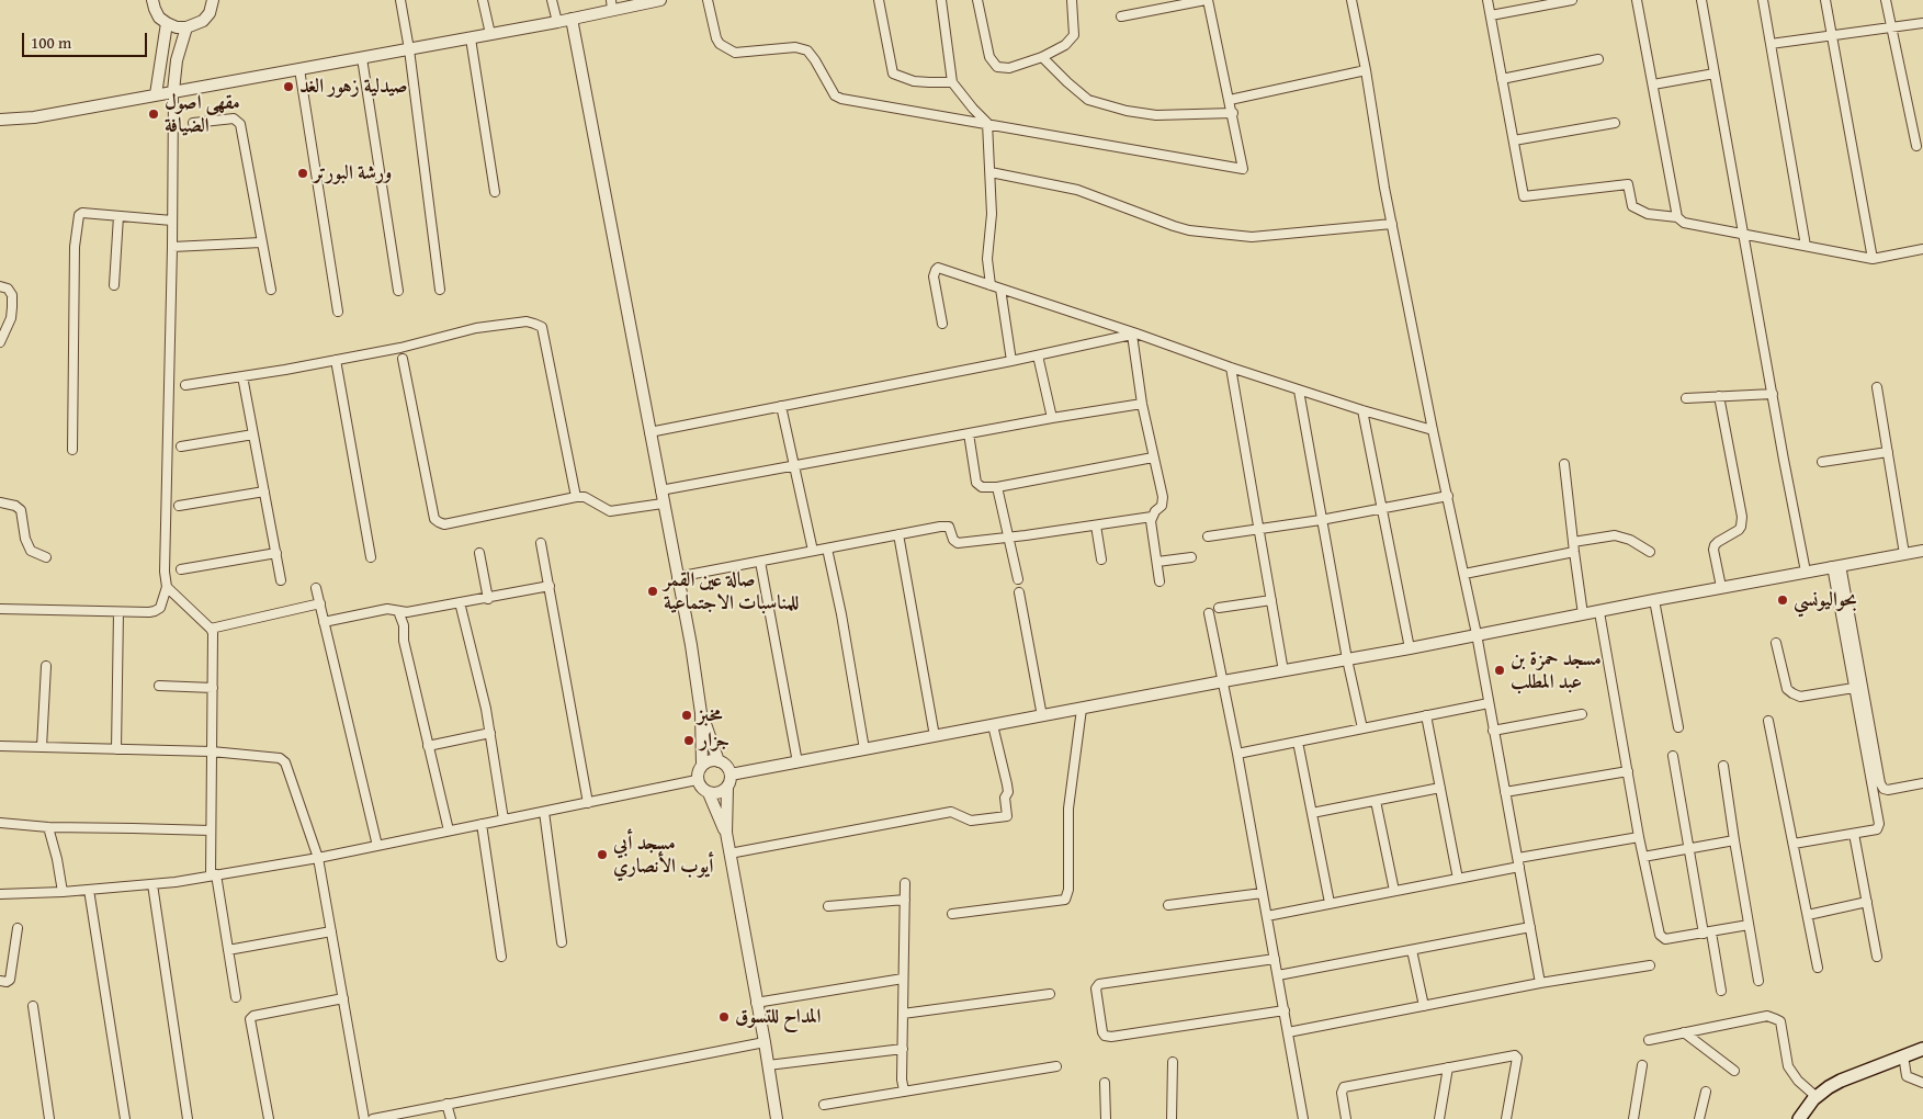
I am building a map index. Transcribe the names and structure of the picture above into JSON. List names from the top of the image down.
{
  "places": [
    "صيدلية زهور الغد",
    "مقهى اصول الضيافة",
    "ورشة البورتر",
    "صالة عين القمر للمناسبات الاجتماعية",
    "بحواليونسي",
    "مسجد حمزة بن عبد المطلب",
    "مخبز",
    "جزار",
    "مسجد أبي أيوب الأنصاري",
    "المداح للتسوق"
  ],
  "scale_bar": "100 m"
}
